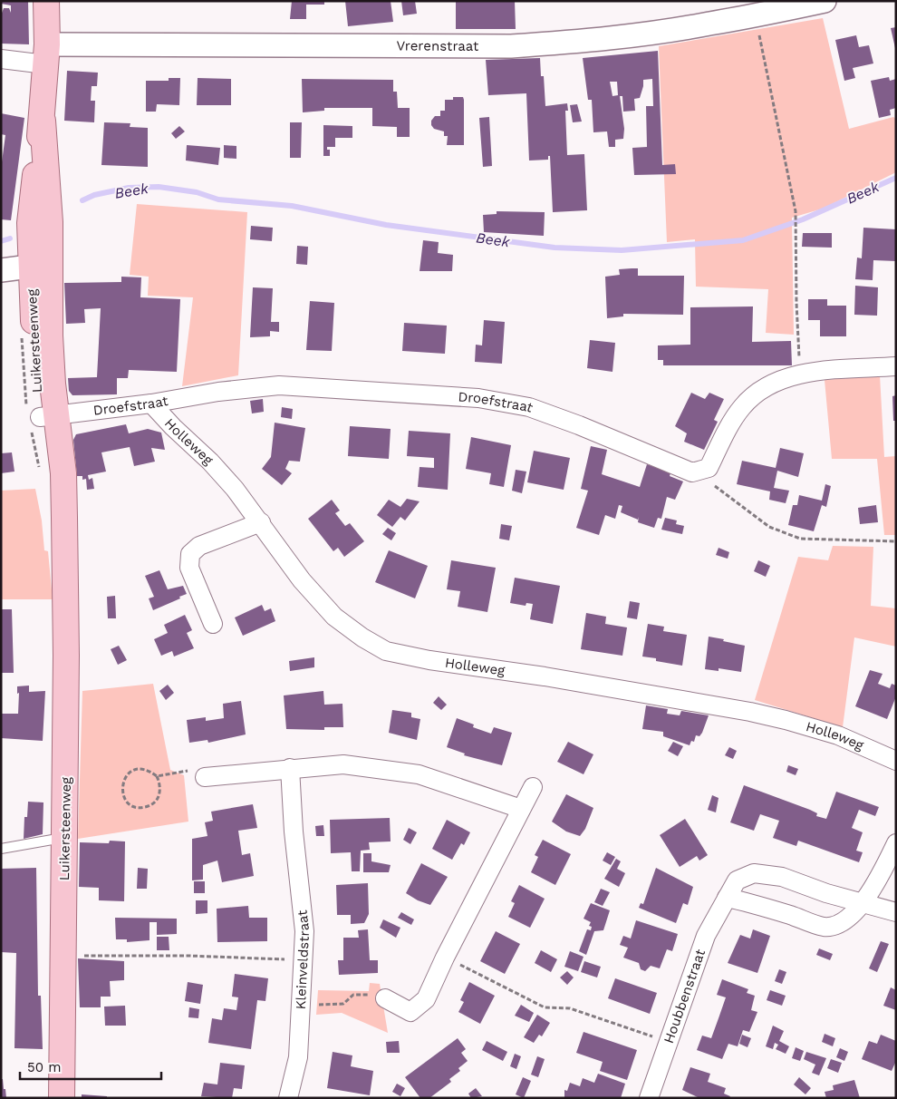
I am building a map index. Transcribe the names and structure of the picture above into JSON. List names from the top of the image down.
{
  "streets": {
    "main road": ["Luikersteenweg"],
    "street": [
      "Vrerenstraat",
      "Droefstraat",
      "Holleweg",
      "Kleinveldstraat",
      "Houbbenstraat"
    ]
  },
  "crossings": [
    ["Vrerenstraat", "Luikersteenweg"],
    ["Luikersteenweg", "Droefstraat"],
    ["Droefstraat", "Holleweg"]
  ],
  "water": ["Beek"],
  "scale_bar": "50 m"
}
